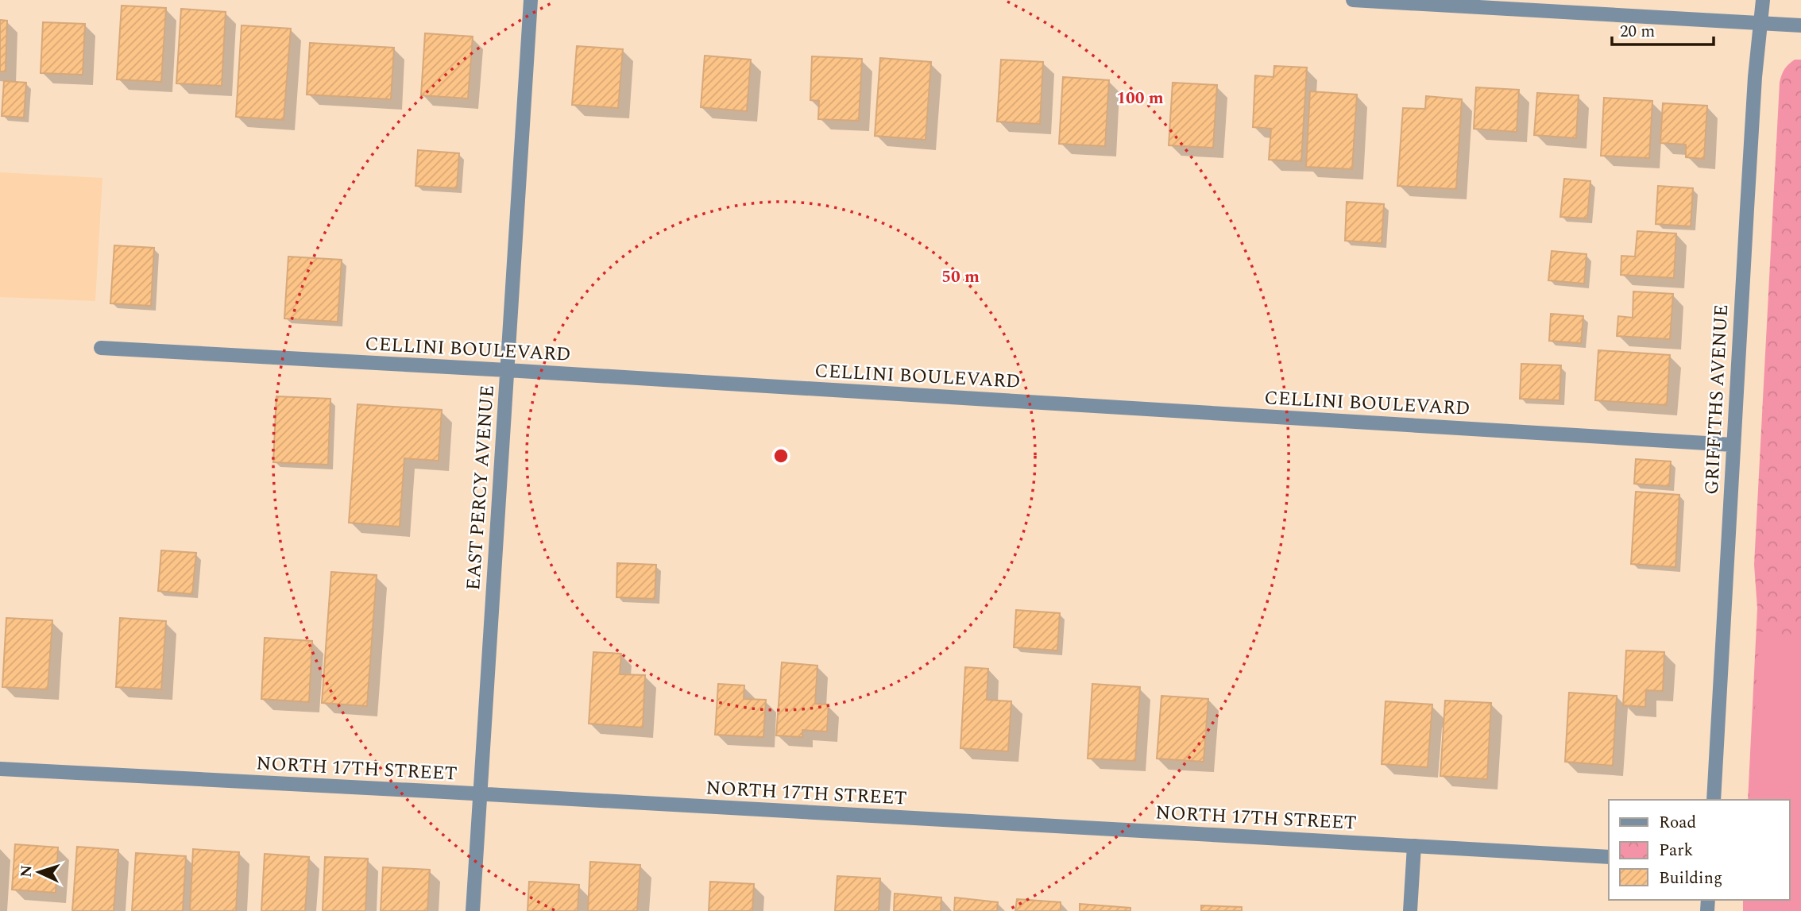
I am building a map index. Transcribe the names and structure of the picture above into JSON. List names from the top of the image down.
{
  "streets": {
    "street": [
      "CELLINI BOULEVARD",
      "GRIFFITHS AVENUE",
      "EAST PERCY AVENUE",
      "NORTH 17TH STREET"
    ]
  },
  "crossings": [
    ["CELLINI BOULEVARD", "GRIFFITHS AVENUE"],
    ["CELLINI BOULEVARD", "EAST PERCY AVENUE"],
    ["EAST PERCY AVENUE", "NORTH 17TH STREET"]
  ],
  "legend": ["Road", "Park", "Building"],
  "scale_bar": "20 m",
  "north": "left",
  "rings": ["100 m", "50 m"]
}
